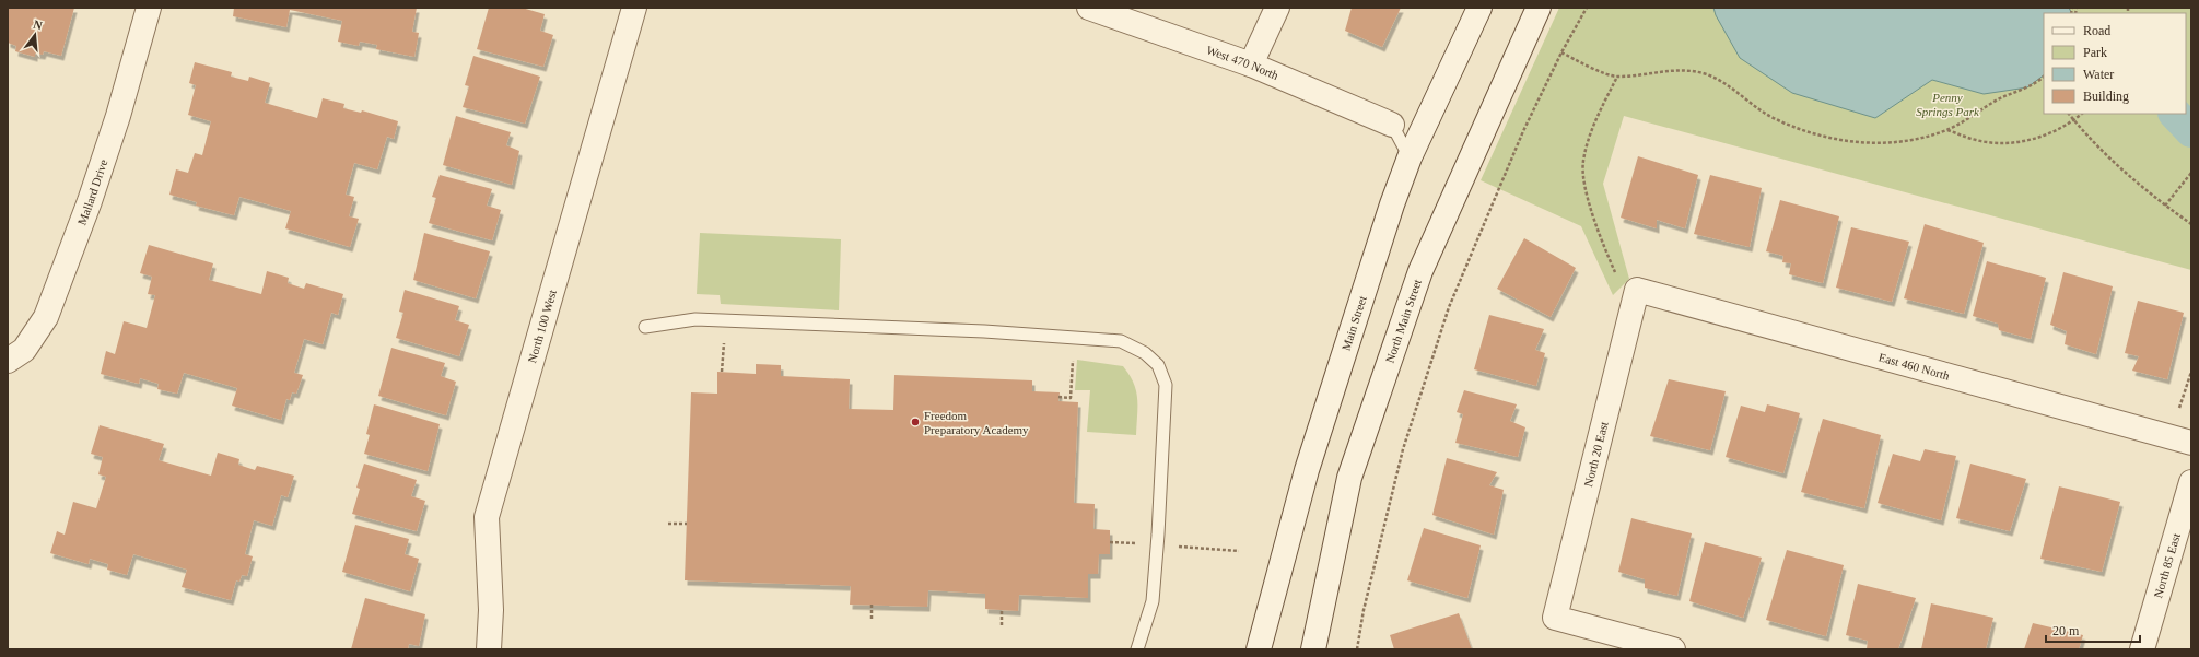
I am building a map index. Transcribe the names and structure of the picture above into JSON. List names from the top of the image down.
{
  "streets": {
    "street": [
      "West 470 North",
      "Mallard Drive",
      "North Main Street",
      "Main Street",
      "North 100 West",
      "East 460 North",
      "North 20 East",
      "North 85 East"
    ]
  },
  "crossings": [
    ["East 460 North", "North 20 East"]
  ],
  "parks": ["Penny Springs Park"],
  "places": ["Freedom Preparatory Academy"],
  "legend": [
    "Road",
    "Park",
    "Water",
    "Building"
  ],
  "scale_bar": "20 m",
  "north": "top"
}
